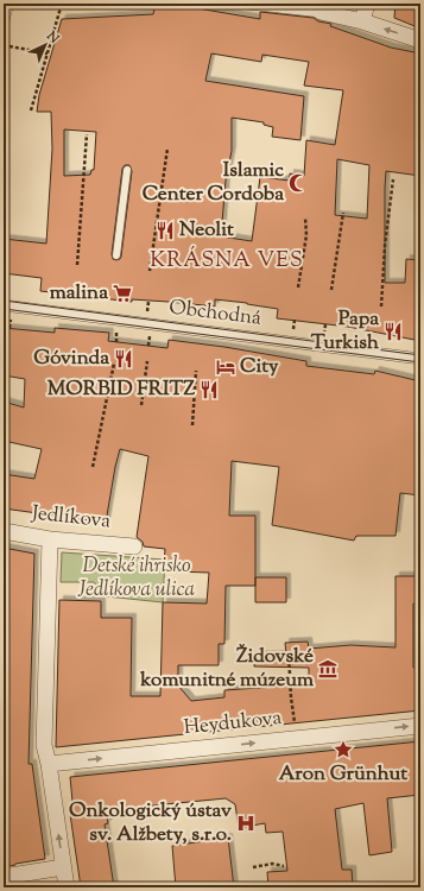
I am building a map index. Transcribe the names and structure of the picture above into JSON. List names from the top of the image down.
{
  "streets": {
    "street": ["Obchodná", "Jedlíkova", "Heydukova"]
  },
  "one_way": ["Heydukova"],
  "districts": ["KRÁSNA VES"],
  "parks": ["Detské ihrisko Jedlíkova ulica"],
  "places": {
    "mosque": ["Islamic Center Cordoba"],
    "restaurant": [
      "Neolit",
      "Papa Turkish",
      "Góvinda",
      "MORBID FRITZ"
    ],
    "supermarket": ["malina"],
    "hotel": ["City"],
    "museum": ["Židovské komunitné múzeum"],
    "place": ["Aron Grünhut"],
    "hospital": ["Onkologický ústav sv. Alžbety, s.r.o."]
  },
  "north": "top right"
}
